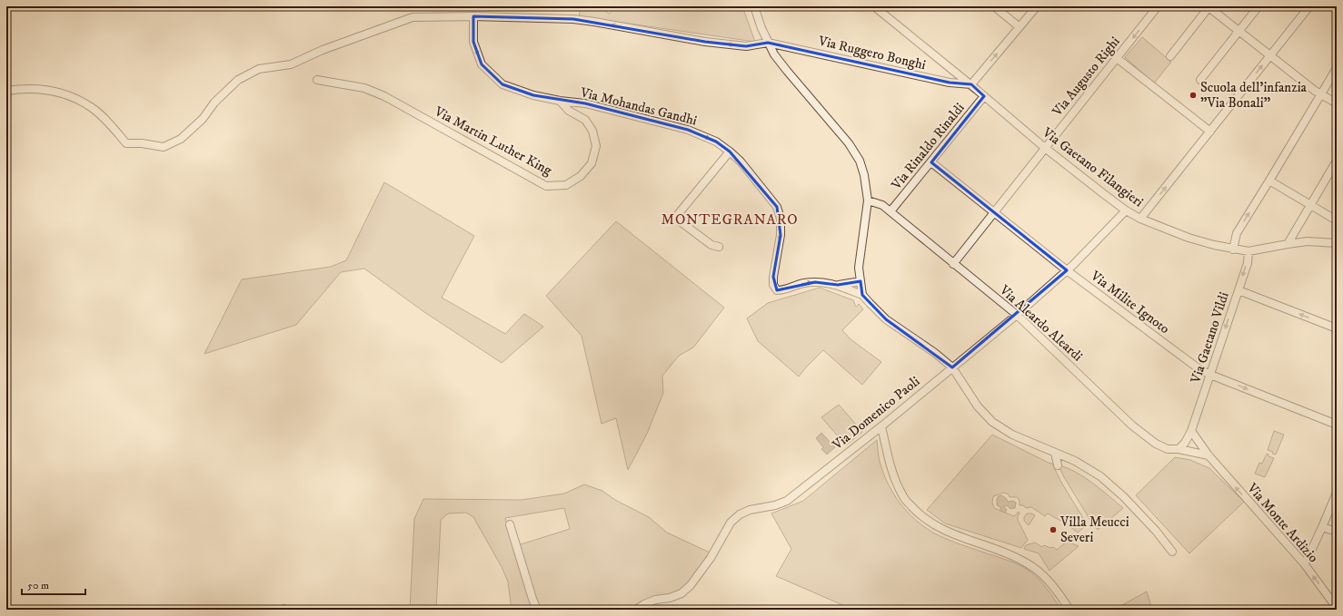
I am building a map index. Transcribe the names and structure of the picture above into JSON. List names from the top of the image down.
{
  "streets": {
    "street": [
      "Via Ruggero Bonghi",
      "Via Augusto Righi",
      "Via Mohandas Gandhi",
      "Via Martin Luther King",
      "Via Rinaldo Rinaldi",
      "Via Gaetano Filangieri",
      "Via Milite Ignoto",
      "Via Aleardo Aleardi",
      "Via Gaetano Vildi",
      "Via Domenico Paoli",
      "Via Monte Ardizio"
    ]
  },
  "crossings": [
    ["Via Ruggero Bonghi", "Via Gaetano Filangieri"],
    ["Via Augusto Righi", "Via Gaetano Filangieri"],
    ["Via Augusto Righi", "Via Milite Ignoto"],
    ["Via Augusto Righi", "Via Aleardo Aleardi"],
    ["Via Mohandas Gandhi", "Via Martin Luther King"],
    ["Via Rinaldo Rinaldi", "Via Gaetano Filangieri"],
    ["Via Rinaldo Rinaldi", "Via Milite Ignoto"],
    ["Via Rinaldo Rinaldi", "Via Aleardo Aleardi"],
    ["Via Gaetano Filangieri", "Via Gaetano Vildi"],
    ["Via Gaetano Filangieri", "Via Domenico Paoli"],
    ["Via Milite Ignoto", "Via Gaetano Vildi"],
    ["Via Milite Ignoto", "Via Domenico Paoli"],
    ["Via Aleardo Aleardi", "Via Domenico Paoli"],
    ["Via Gaetano Vildi", "Via Monte Ardizio"]
  ],
  "one_way": ["Via Mohandas Gandhi", "Via Gaetano Vildi", "Via Monte Ardizio"],
  "districts": ["MONTEGRANARO"],
  "places": ["Scuola dell'infanzia \"Via Bonali\"", "Villa Meucci Severi"],
  "scale_bar": "50 m"
}
